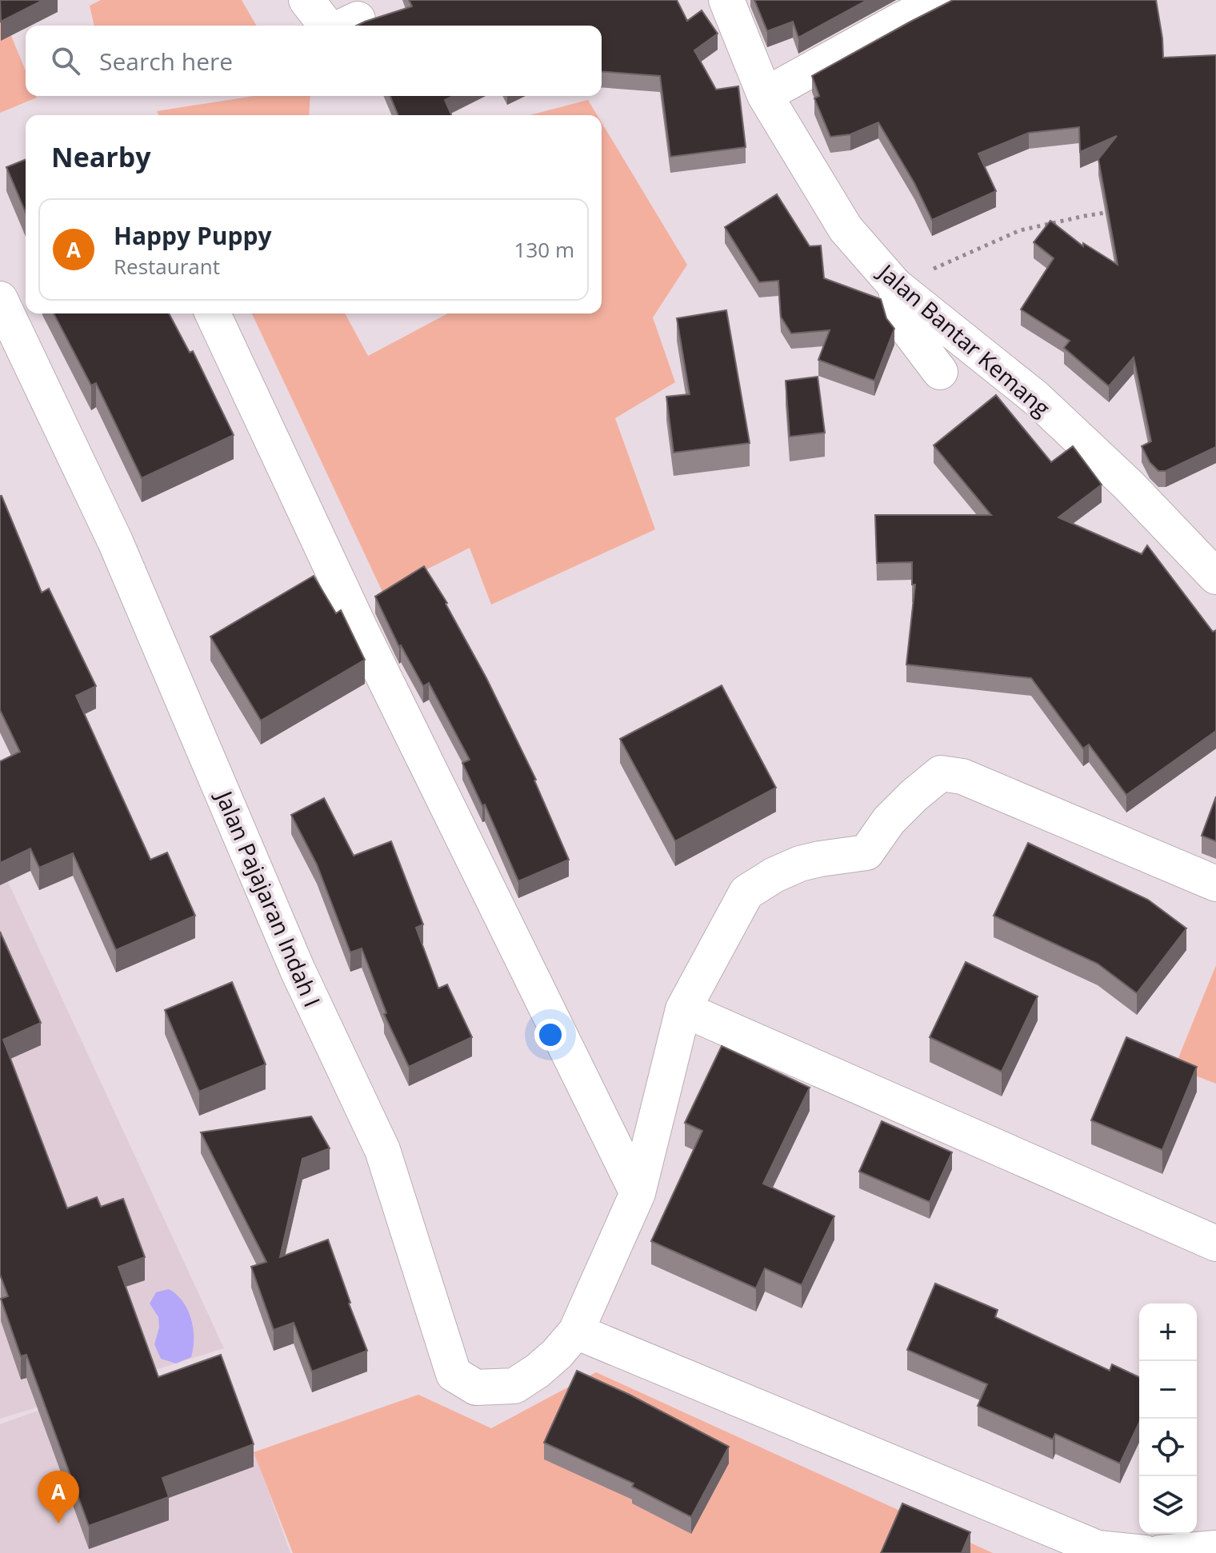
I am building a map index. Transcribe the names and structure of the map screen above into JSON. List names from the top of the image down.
{
  "streets": {
    "street": ["Jalan Bantar Kemang", "Jalan Pajajaran Indah I"]
  },
  "page": {
    "search": "Search here",
    "heading": "Nearby",
    "list": [
      {
        "mark": "A",
        "name": "Happy Puppy",
        "note": "Restaurant",
        "value": "130 m"
      }
    ],
    "map_buttons": ["+", "−"],
    "pins": "A"
  }
}
